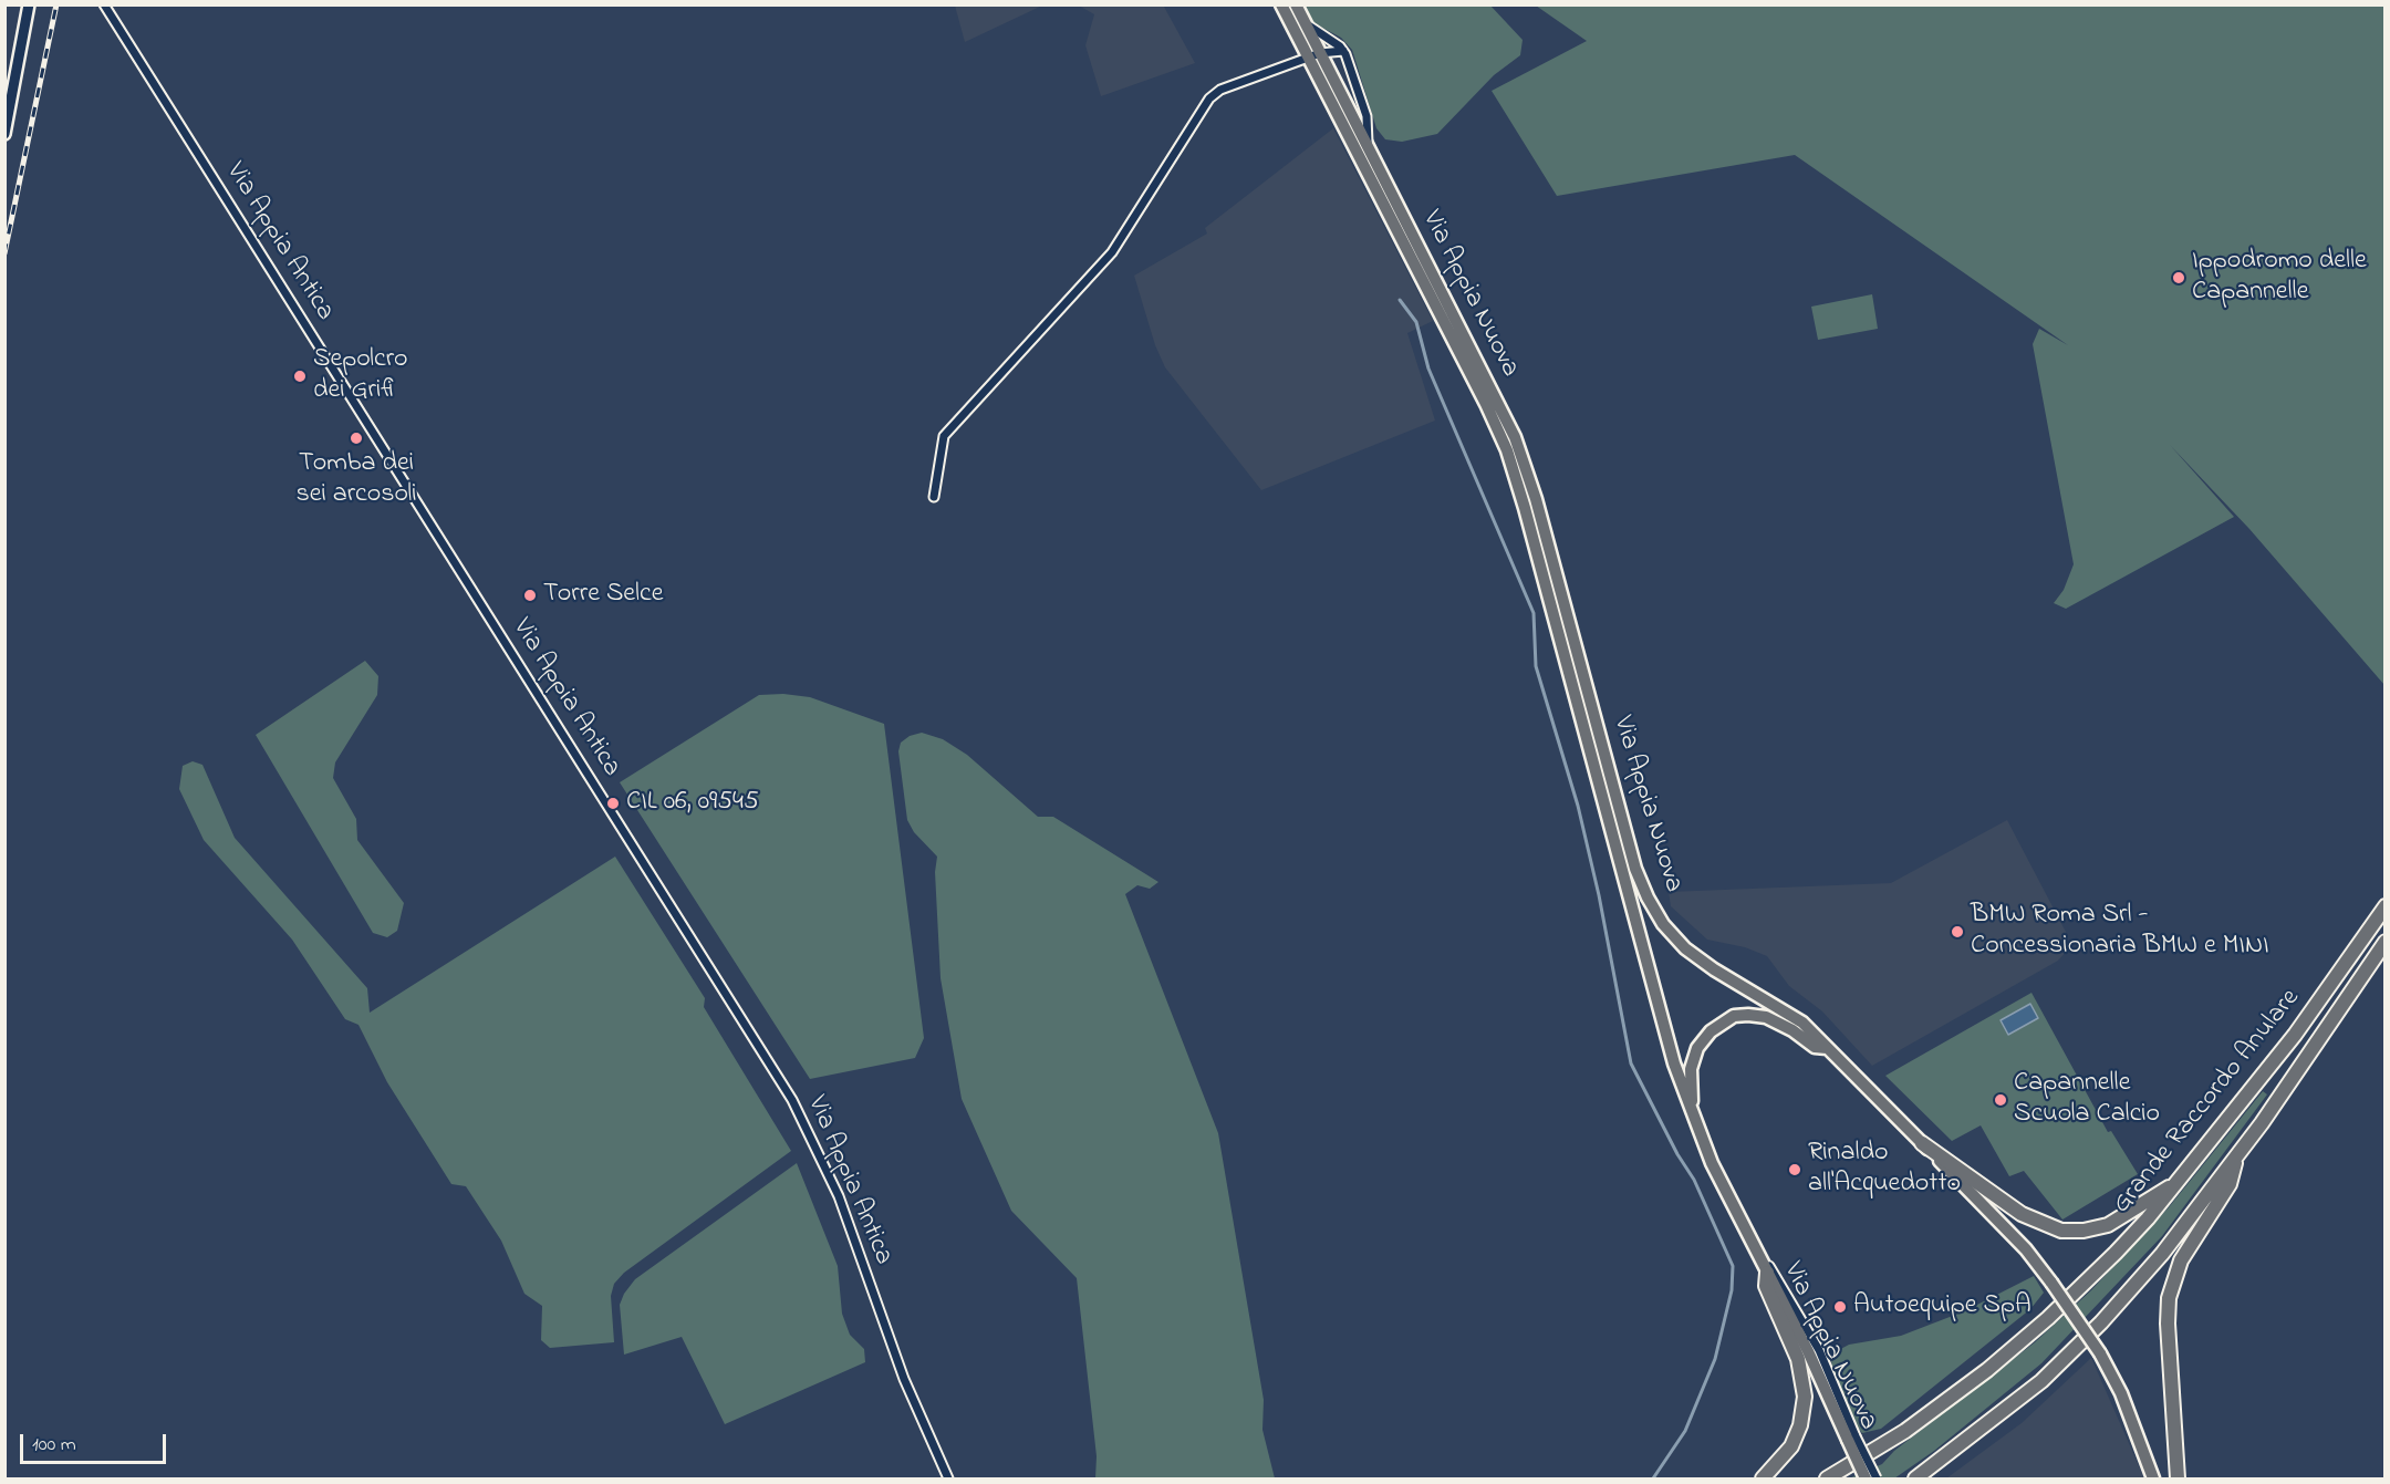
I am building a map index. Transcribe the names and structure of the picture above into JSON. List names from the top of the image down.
{
  "streets": {
    "highway": ["Grande Raccordo Anulare"],
    "main road": ["Via Appia Nuova"],
    "street": ["Via Appia Antica"]
  },
  "places": [
    "Ippodromo delle Capannelle",
    "Sepolcro dei Grifi",
    "Tomba dei sei arcosoli",
    "Torre Selce",
    "CIL 06, 09545",
    "BMW Roma Srl - Concessionaria BMW e MINI",
    "Capannelle Scuola Calcio",
    "Rinaldo all'Acquedotto",
    "Autoequipe SpA"
  ],
  "scale_bar": "100 m"
}
